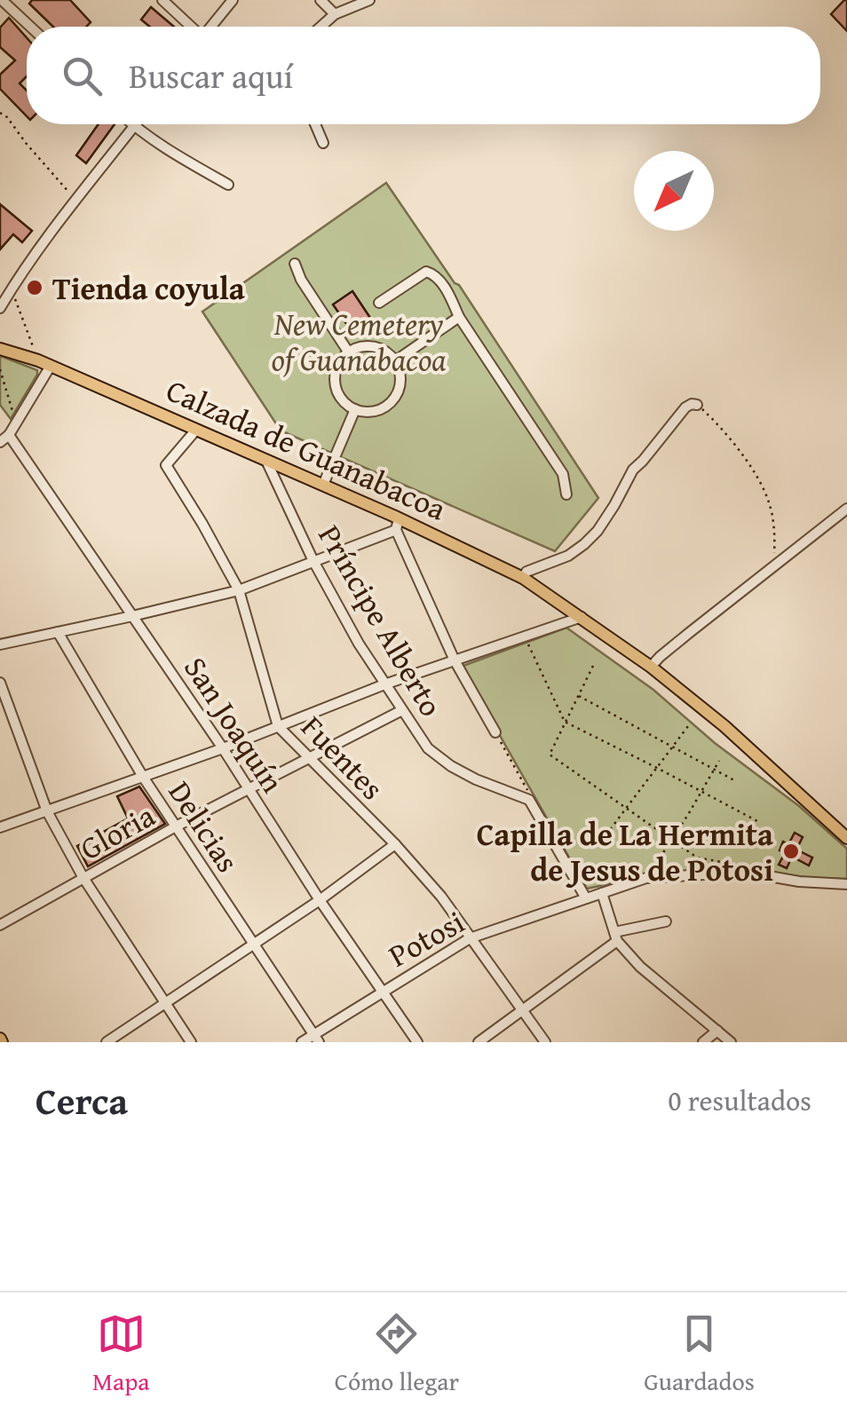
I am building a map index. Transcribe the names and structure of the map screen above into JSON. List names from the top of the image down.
{
  "streets": {
    "main road": ["Calzada de Guanabacoa"],
    "street": [
      "Príncipe Alberto",
      "San Joaquín",
      "Fuentes",
      "Delicias",
      "Gloria",
      "Potosi"
    ]
  },
  "crossings": [
    ["Calzada de Guanabacoa", "Príncipe Alberto"],
    ["Calzada de Guanabacoa", "Fuentes"],
    ["Príncipe Alberto", "Gloria"],
    ["San Joaquín", "Gloria"],
    ["San Joaquín", "Potosi"],
    ["Fuentes", "Gloria"],
    ["Fuentes", "Potosi"],
    ["Delicias", "Gloria"],
    ["Delicias", "Potosi"]
  ],
  "parks": ["New Cemetery of Guanabacoa"],
  "places": ["Tienda coyula", "Capilla de La Hermita de Jesus de Potosi"],
  "north": "bottom left",
  "page": {
    "search": "Buscar aquí",
    "heading": ["Cerca", "0 resultados"],
    "nav": ["Mapa", "Cómo llegar", "Guardados"]
  }
}
